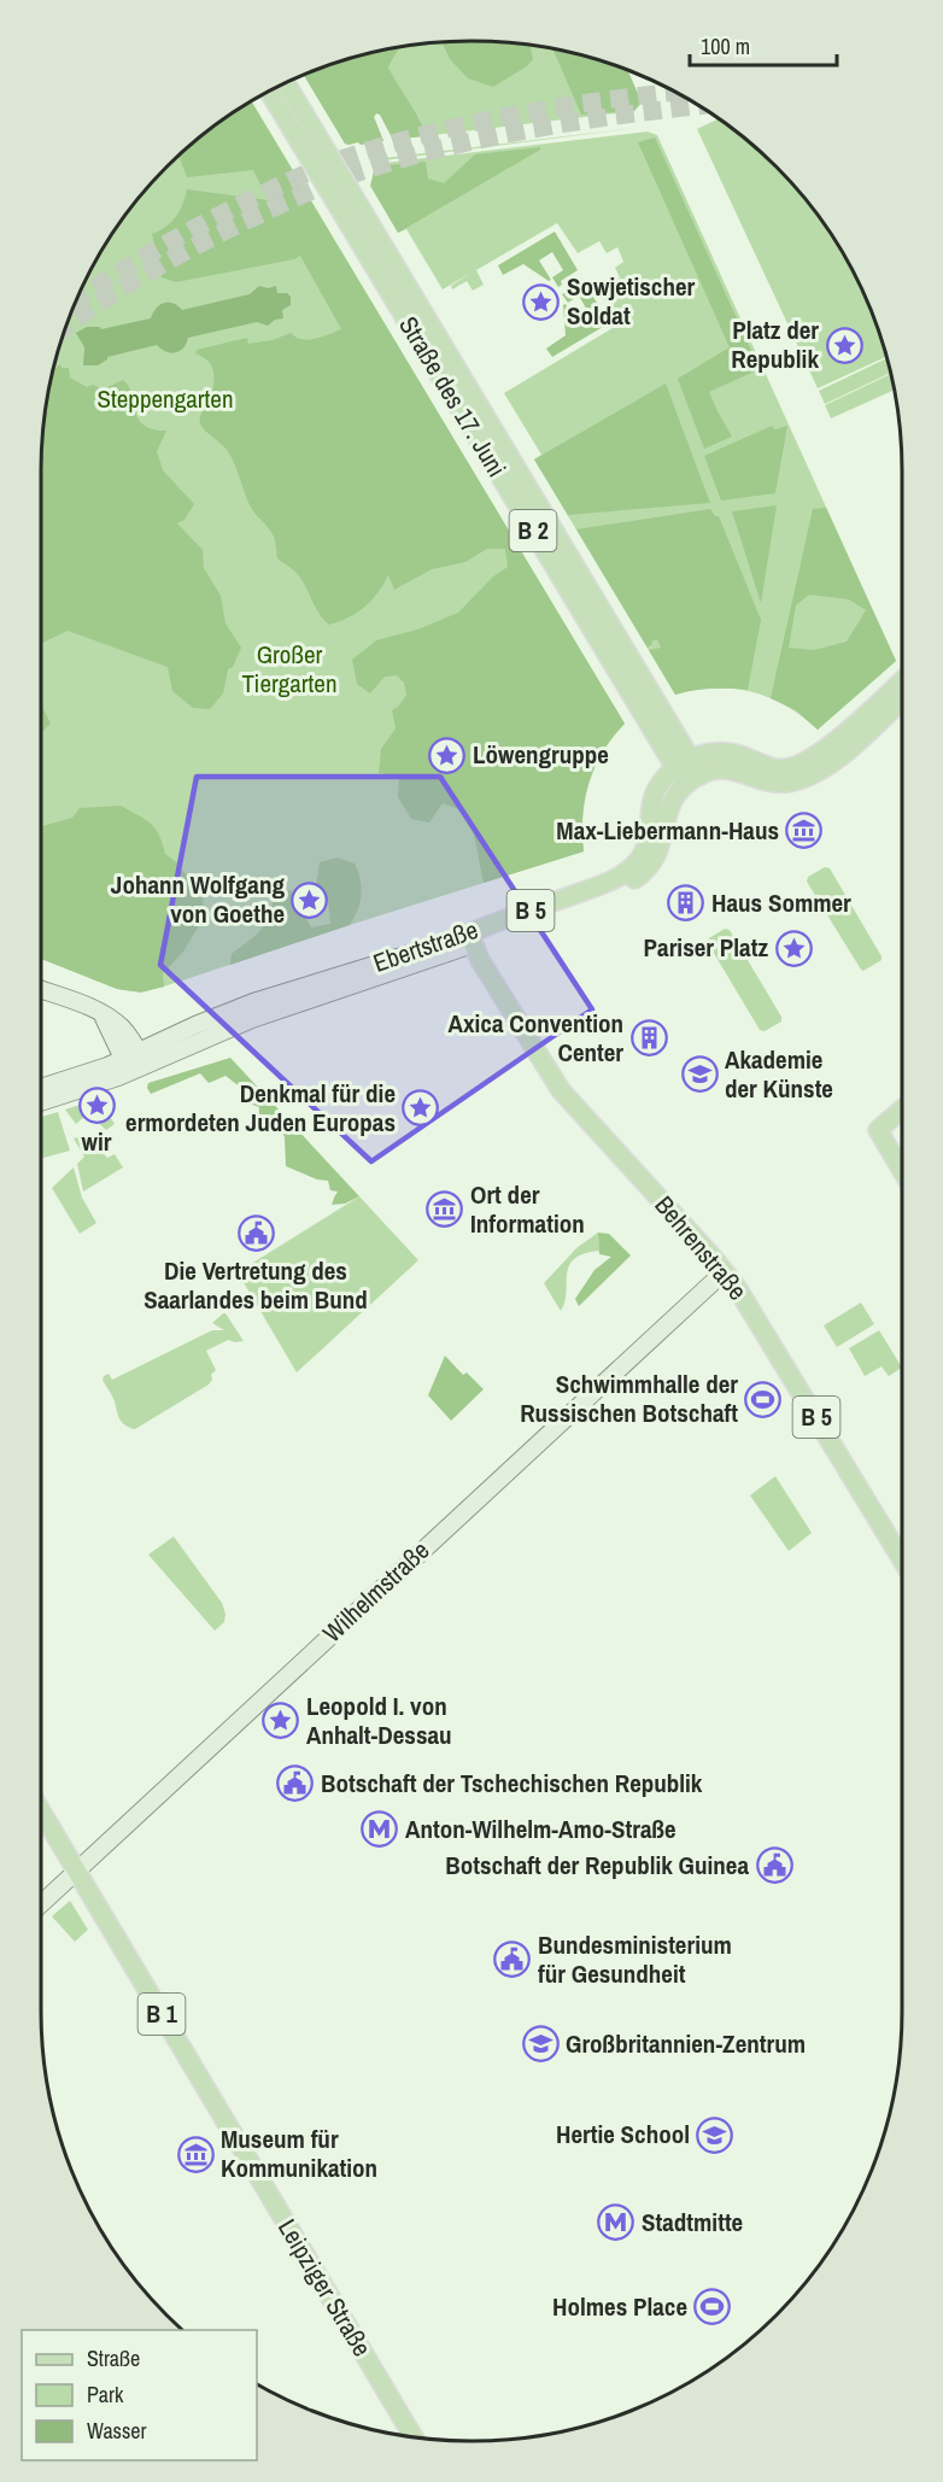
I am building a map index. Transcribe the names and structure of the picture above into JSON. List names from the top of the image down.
{
  "streets": {
    "main road": [
      "Straße des 17. Juni",
      "B 2",
      "B 5",
      "Ebertstraße",
      "Behrenstraße",
      "Wilhelmstraße",
      "B 1",
      "Leipziger Straße"
    ]
  },
  "crossings": [
    ["Straße des 17. Juni", "Ebertstraße"],
    ["Ebertstraße", "Behrenstraße"],
    ["Behrenstraße", "Wilhelmstraße"],
    ["Wilhelmstraße", "Leipziger Straße"]
  ],
  "parks": ["Steppengarten", "Großer Tiergarten"],
  "places": {
    "place": [
      "Sowjetischer Soldat",
      "Platz der Republik",
      "Löwengruppe",
      "Johann Wolfgang von Goethe",
      "Pariser Platz",
      "wir",
      "Denkmal für die ermordeten Juden Europas",
      "Leopold I. von Anhalt-Dessau"
    ],
    "museum": ["Max-Liebermann-Haus", "Ort der Information", "Museum für Kommunikation"],
    "building": ["Haus Sommer", "Axica Convention Center"],
    "school or university": ["Akademie der Künste", "Großbritannien-Zentrum", "Hertie School"],
    "public building": [
      "Die Vertretung des Saarlandes beim Bund",
      "Botschaft der Tschechischen Republik",
      "Botschaft der Republik Guinea",
      "Bundesministerium für Gesundheit"
    ],
    "sports": ["Schwimmhalle der Russischen Botschaft", "Holmes Place"],
    "metro station": ["Anton-Wilhelm-Amo-Straße", "Stadtmitte"]
  },
  "legend": ["Straße", "Park", "Wasser"],
  "scale_bar": "100 m"
}
